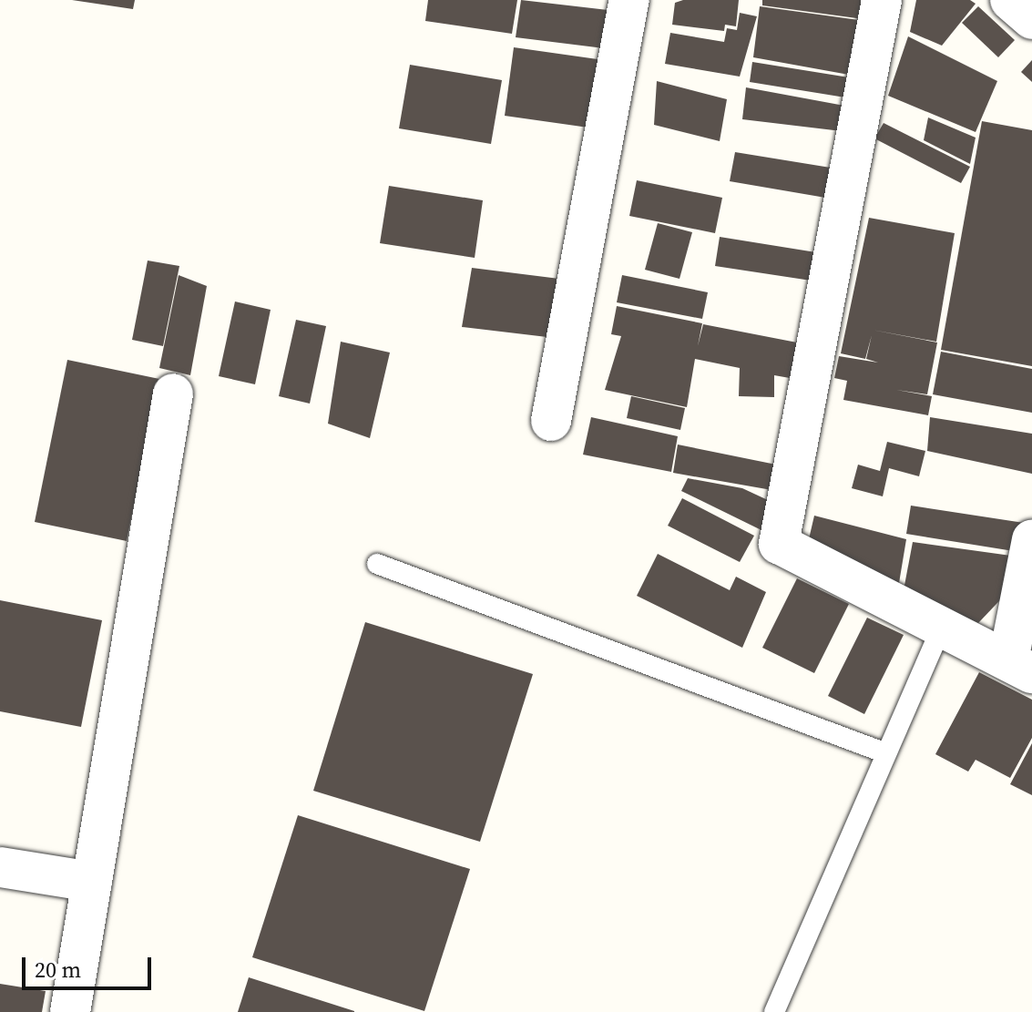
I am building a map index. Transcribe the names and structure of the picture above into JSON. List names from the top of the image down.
{
  "scale_bar": "20 m"
}
